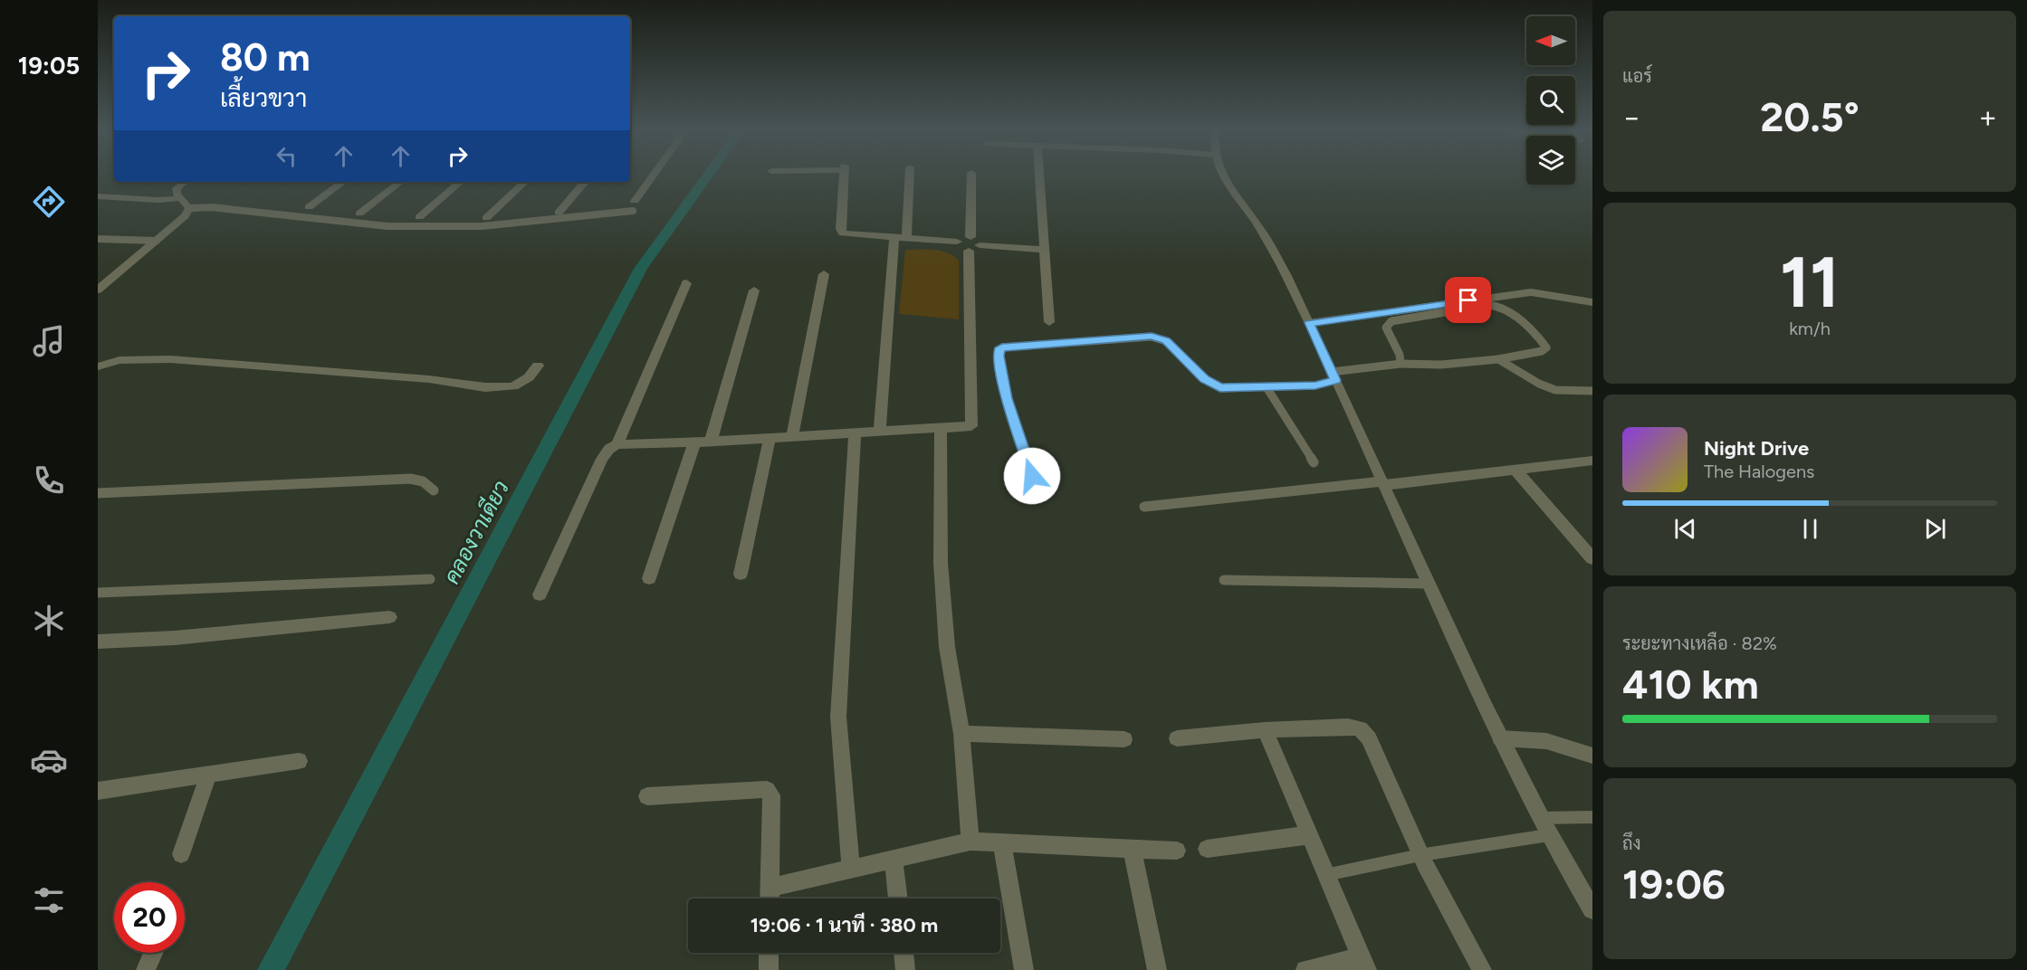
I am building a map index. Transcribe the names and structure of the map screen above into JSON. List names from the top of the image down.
{
  "water": ["คลองวาเดียว"],
  "north": "left",
  "page": {
    "tabs": "19:05",
    "tile": [
      "แอร์",
      ["11", "km/h"],
      ["ระยะทางเหลือ · 82%", "410 km"],
      ["ถึง", "19:06"]
    ],
    "turn": ["80 m", "เลี้ยวขวา"],
    "heat": ["−", "20.5°", "+"],
    "song": ["Night Drive", "The Halogens"],
    "limit": "20",
    "trip": "19:06 · 1 นาที · 380 m"
  }
}
